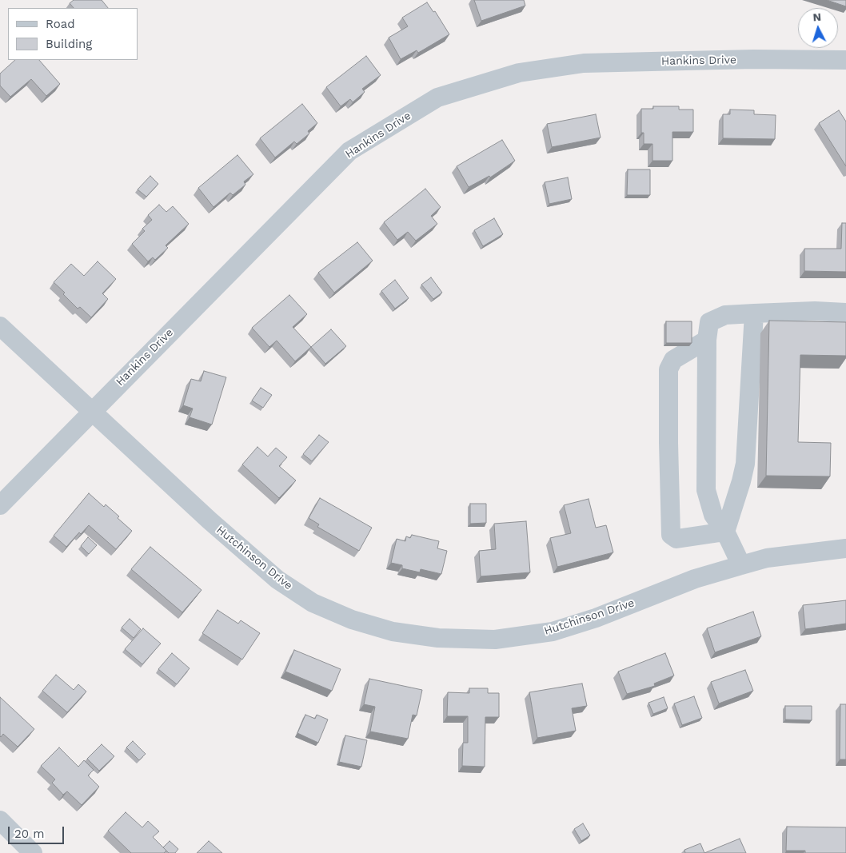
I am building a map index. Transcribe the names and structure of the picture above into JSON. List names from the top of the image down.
{
  "streets": {
    "street": ["Hankins Drive", "Hutchinson Drive"]
  },
  "crossings": [
    ["Hankins Drive", "Hutchinson Drive"]
  ],
  "legend": ["Road", "Building"],
  "scale_bar": "20 m",
  "north": "top"
}
